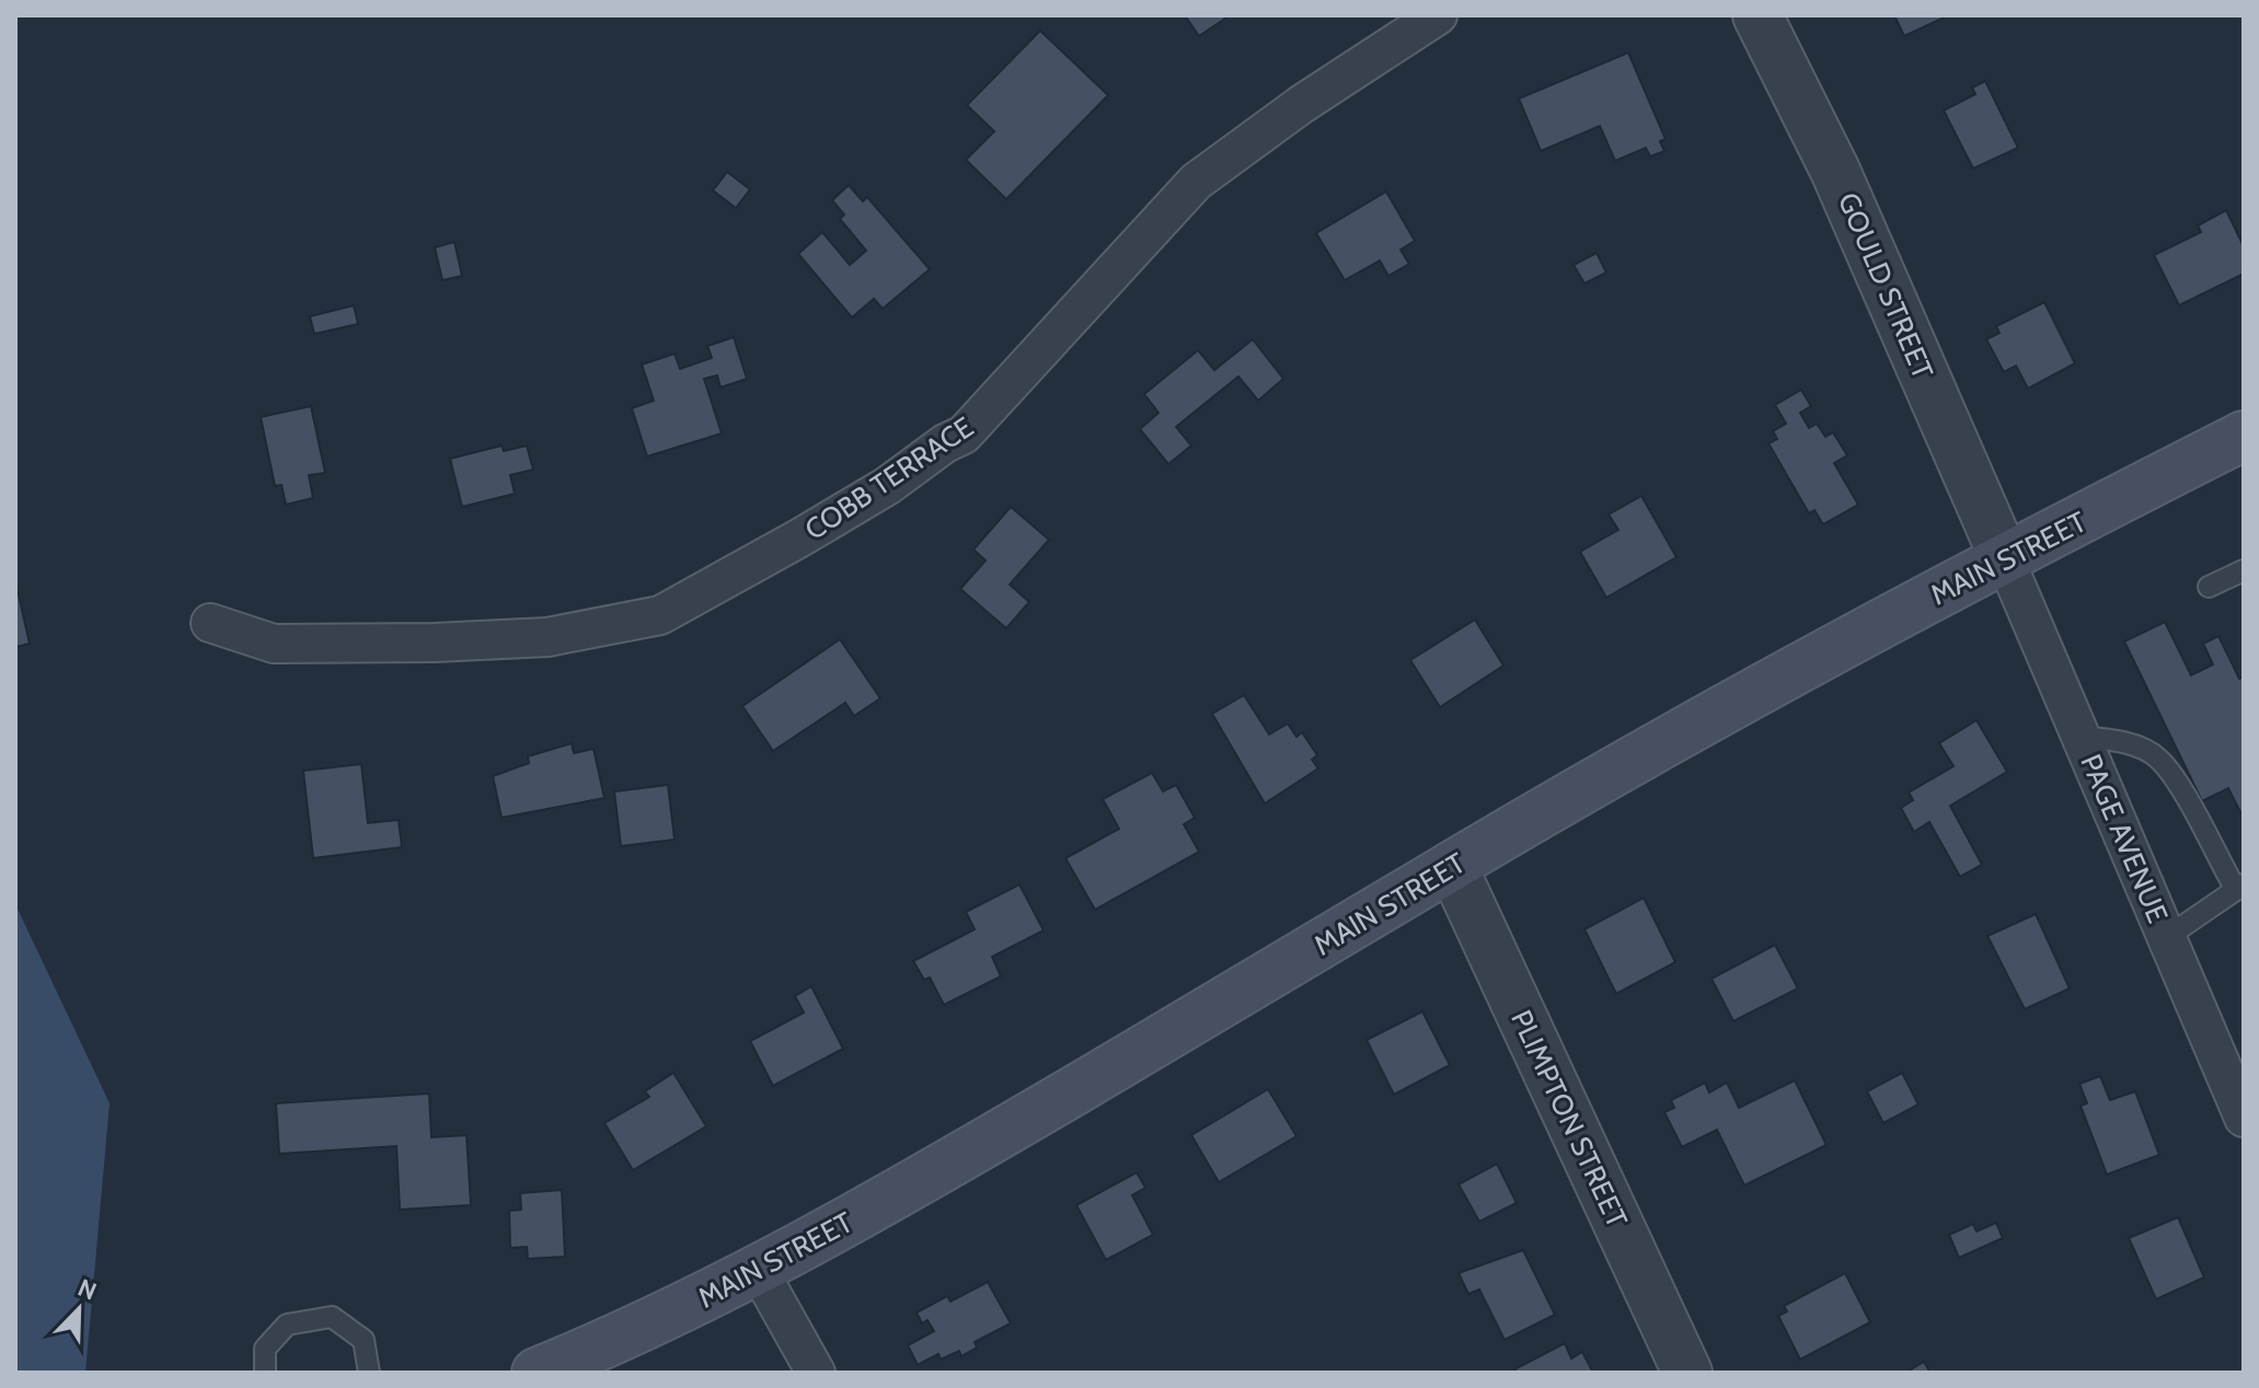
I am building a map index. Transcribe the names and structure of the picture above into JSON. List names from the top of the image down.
{
  "streets": {
    "main road": ["MAIN STREET"],
    "street": [
      "GOULD STREET",
      "COBB TERRACE",
      "PAGE AVENUE",
      "PLIMPTON STREET"
    ]
  },
  "crossings": [
    ["GOULD STREET", "MAIN STREET"],
    ["GOULD STREET", "PAGE AVENUE"],
    ["MAIN STREET", "PAGE AVENUE"],
    ["MAIN STREET", "PLIMPTON STREET"]
  ],
  "north": "top right"
}
